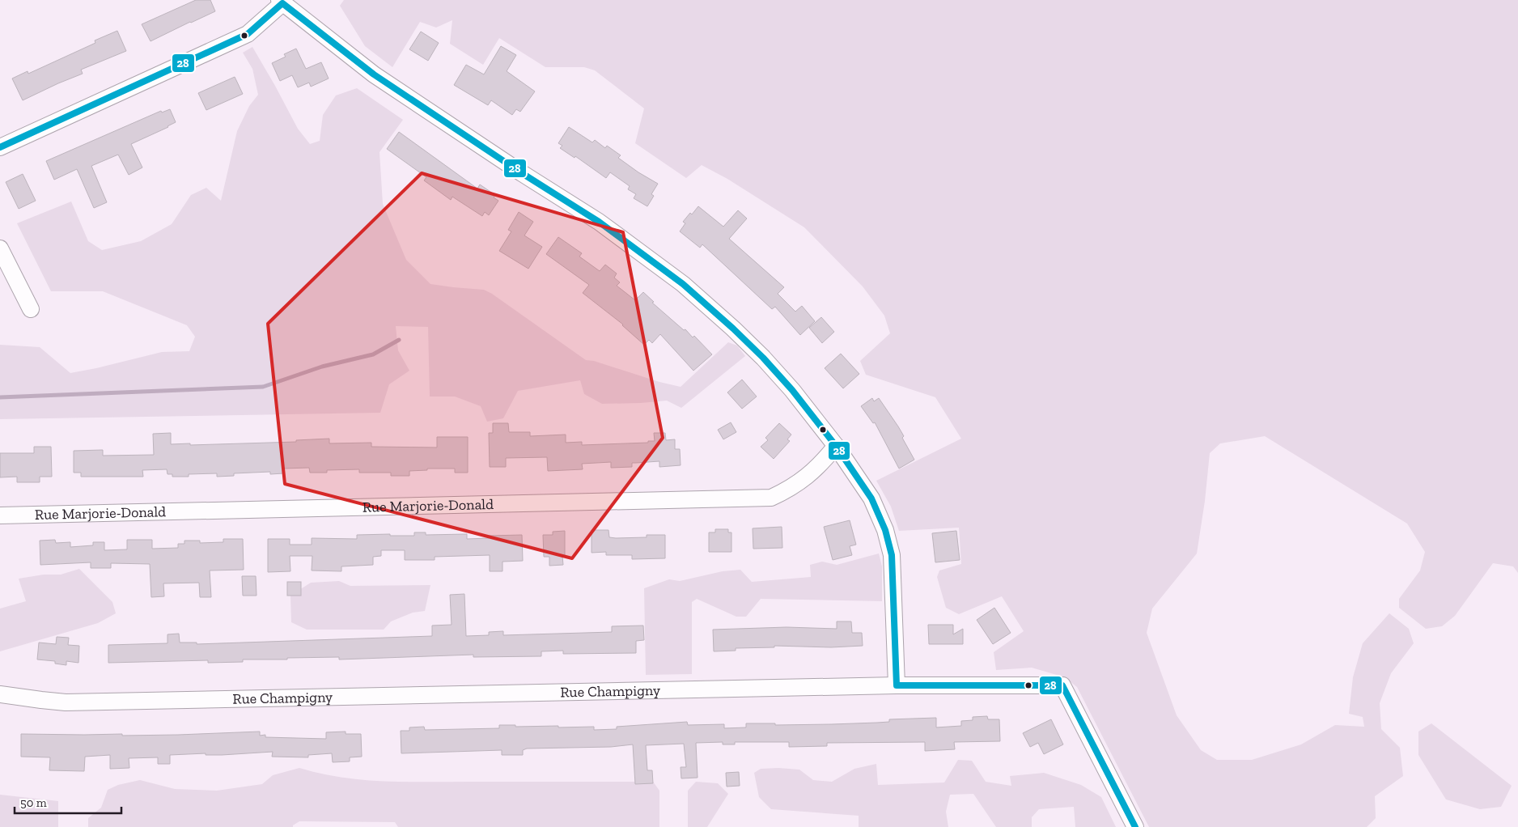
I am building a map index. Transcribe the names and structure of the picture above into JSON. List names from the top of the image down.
{
  "streets": {
    "street": ["Rue Marjorie-Donald", "Rue Champigny"]
  },
  "lines": ["transit line 28"],
  "scale_bar": "50 m"
}
